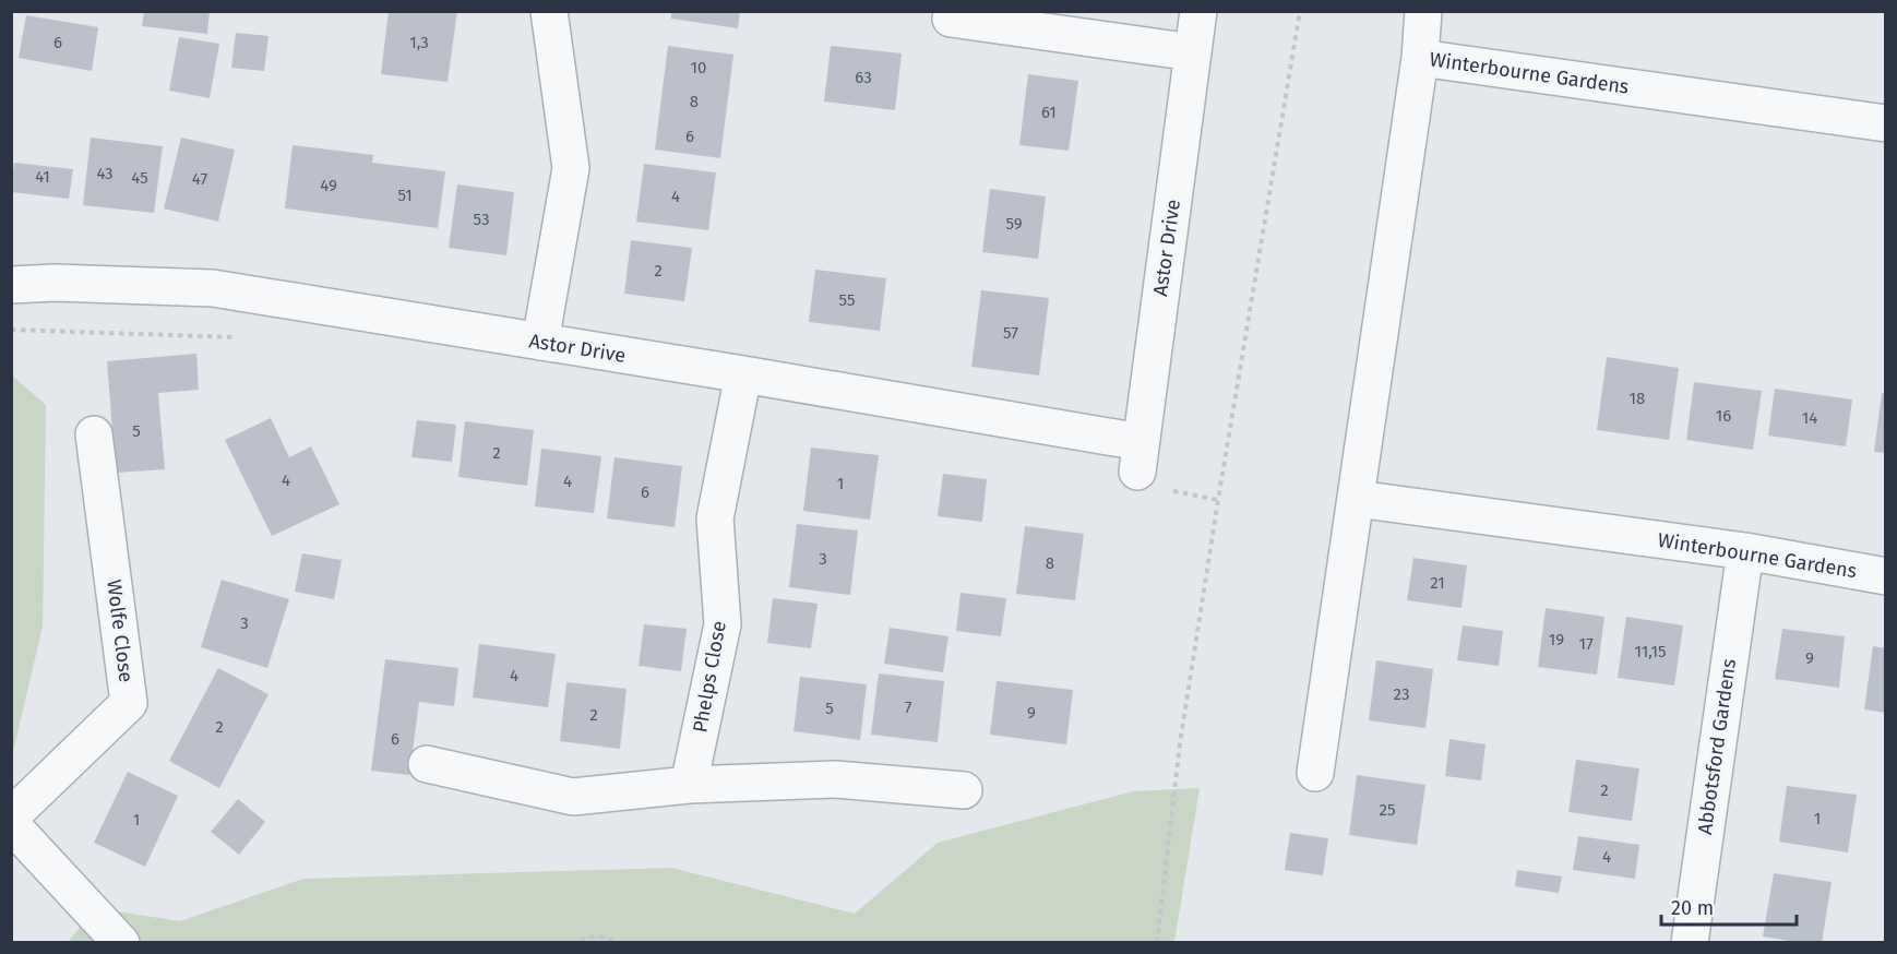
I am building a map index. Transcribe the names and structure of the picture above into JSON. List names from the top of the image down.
{
  "streets": {
    "street": [
      "Winterbourne Gardens",
      "Astor Drive",
      "Wolfe Close",
      "Phelps Close",
      "Abbotsford Gardens"
    ]
  },
  "crossings": [
    ["Winterbourne Gardens", "Abbotsford Gardens"],
    ["Astor Drive", "Phelps Close"]
  ],
  "house_numbers": [
    "6",
    "1,3",
    "10",
    "63",
    "8",
    "61",
    "6",
    "43",
    "41",
    "45",
    "47",
    "49",
    "51",
    "4",
    "53",
    "59",
    "2",
    "55",
    "57",
    "18",
    "16",
    "14",
    "5",
    "2",
    "4",
    "4",
    "1",
    "6",
    "3",
    "8",
    "21",
    "3",
    "19",
    "17",
    "11,15",
    "9",
    "4",
    "23",
    "7",
    "5",
    "9",
    "2",
    "2",
    "6",
    "2",
    "25",
    "1",
    "1",
    "4"
  ],
  "scale_bar": "20 m"
}
